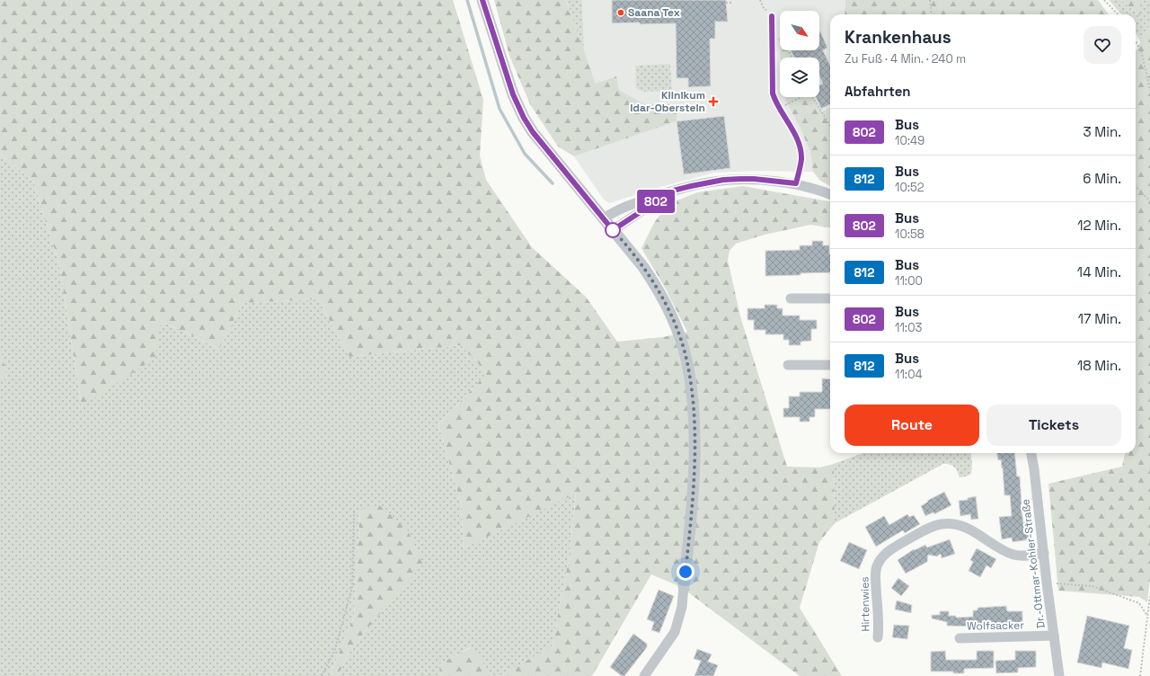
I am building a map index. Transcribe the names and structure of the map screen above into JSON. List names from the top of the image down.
{
  "streets": {
    "street": ["Dr.-Ottmar-Kohler-Straße", "Hirtenwies", "Wolfsacker"]
  },
  "crossings": [
    ["Dr.-Ottmar-Kohler-Straße", "Hirtenwies"],
    ["Dr.-Ottmar-Kohler-Straße", "Wolfsacker"]
  ],
  "places": {
    "other": ["Saana Tex"],
    "health": ["Klinikum Idar-Oberstein"]
  },
  "lines": ["bus line 802"],
  "north": "bottom right",
  "page": {
    "on_map": "802",
    "heading": [
      ["Krankenhaus", "Zu Fuß · 4 Min. · 240 m"],
      "Abfahrten"
    ],
    "list": [
      {
        "mark": "802",
        "name": "Bus",
        "note": "10:49",
        "value": "3 Min."
      },
      {
        "mark": "812",
        "name": "Bus",
        "note": "10:52",
        "value": "6 Min."
      },
      {
        "mark": "802",
        "name": "Bus",
        "note": "10:58",
        "value": "12 Min."
      },
      {
        "mark": "812",
        "name": "Bus",
        "note": "11:00",
        "value": "14 Min."
      },
      {
        "mark": "802",
        "name": "Bus",
        "note": "11:03",
        "value": "17 Min."
      },
      {
        "mark": "812",
        "name": "Bus",
        "note": "11:04",
        "value": "18 Min."
      }
    ],
    "buttons": ["Route", "Tickets"]
  }
}
